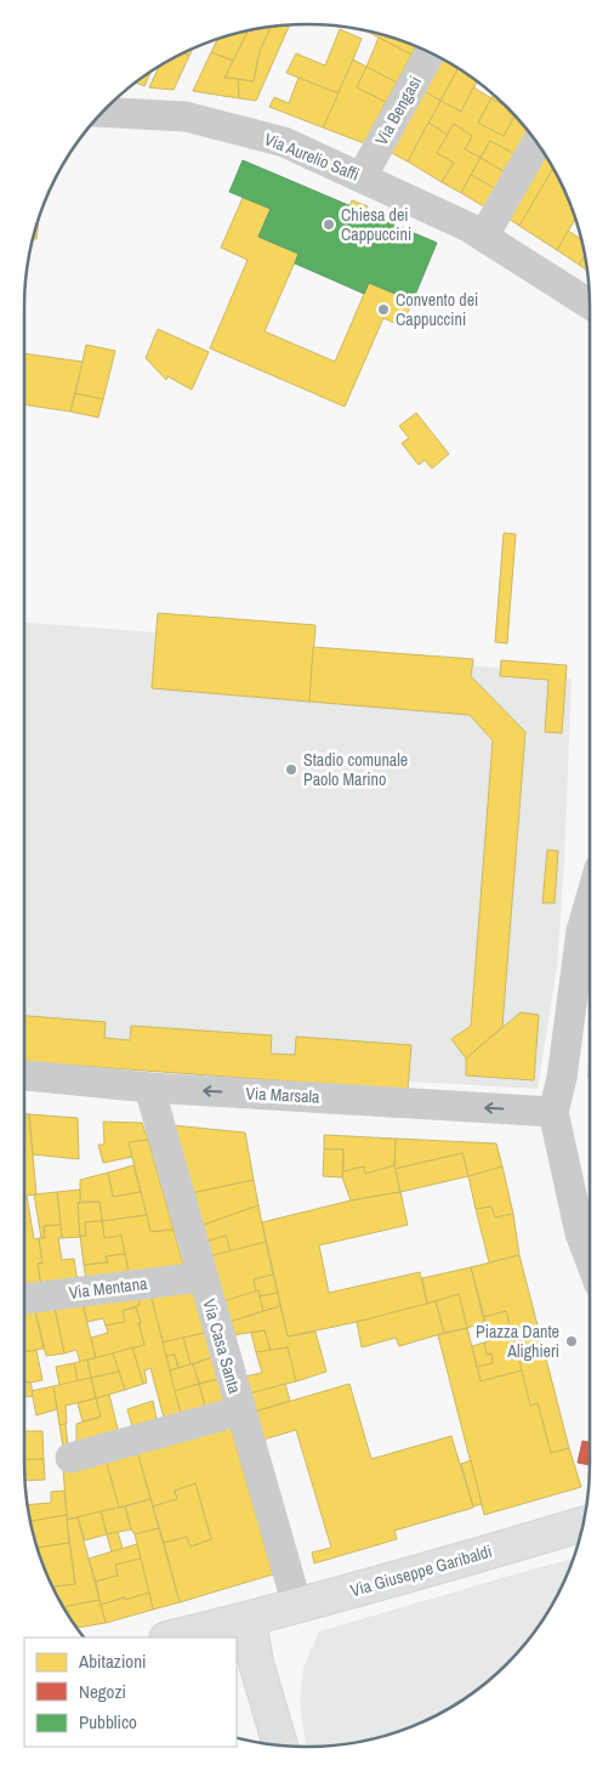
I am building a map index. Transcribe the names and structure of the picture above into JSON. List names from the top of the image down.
{
  "streets": {
    "main road": ["Via Giuseppe Garibaldi"],
    "street": [
      "Via Bengasi",
      "Via Aurelio Saffi",
      "Via Marsala",
      "Via Mentana",
      "Via Casa Santa"
    ]
  },
  "crossings": [
    ["Via Bengasi", "Via Aurelio Saffi"],
    ["Via Marsala", "Via Casa Santa"],
    ["Via Mentana", "Via Casa Santa"],
    ["Via Casa Santa", "Via Giuseppe Garibaldi"]
  ],
  "one_way": ["Via Marsala"],
  "places": [
    "Chiesa dei Cappuccini",
    "Convento dei Cappuccini",
    "Stadio comunale Paolo Marino",
    "Piazza Dante Alighieri"
  ],
  "legend": ["Abitazioni", "Negozi", "Pubblico"]
}
